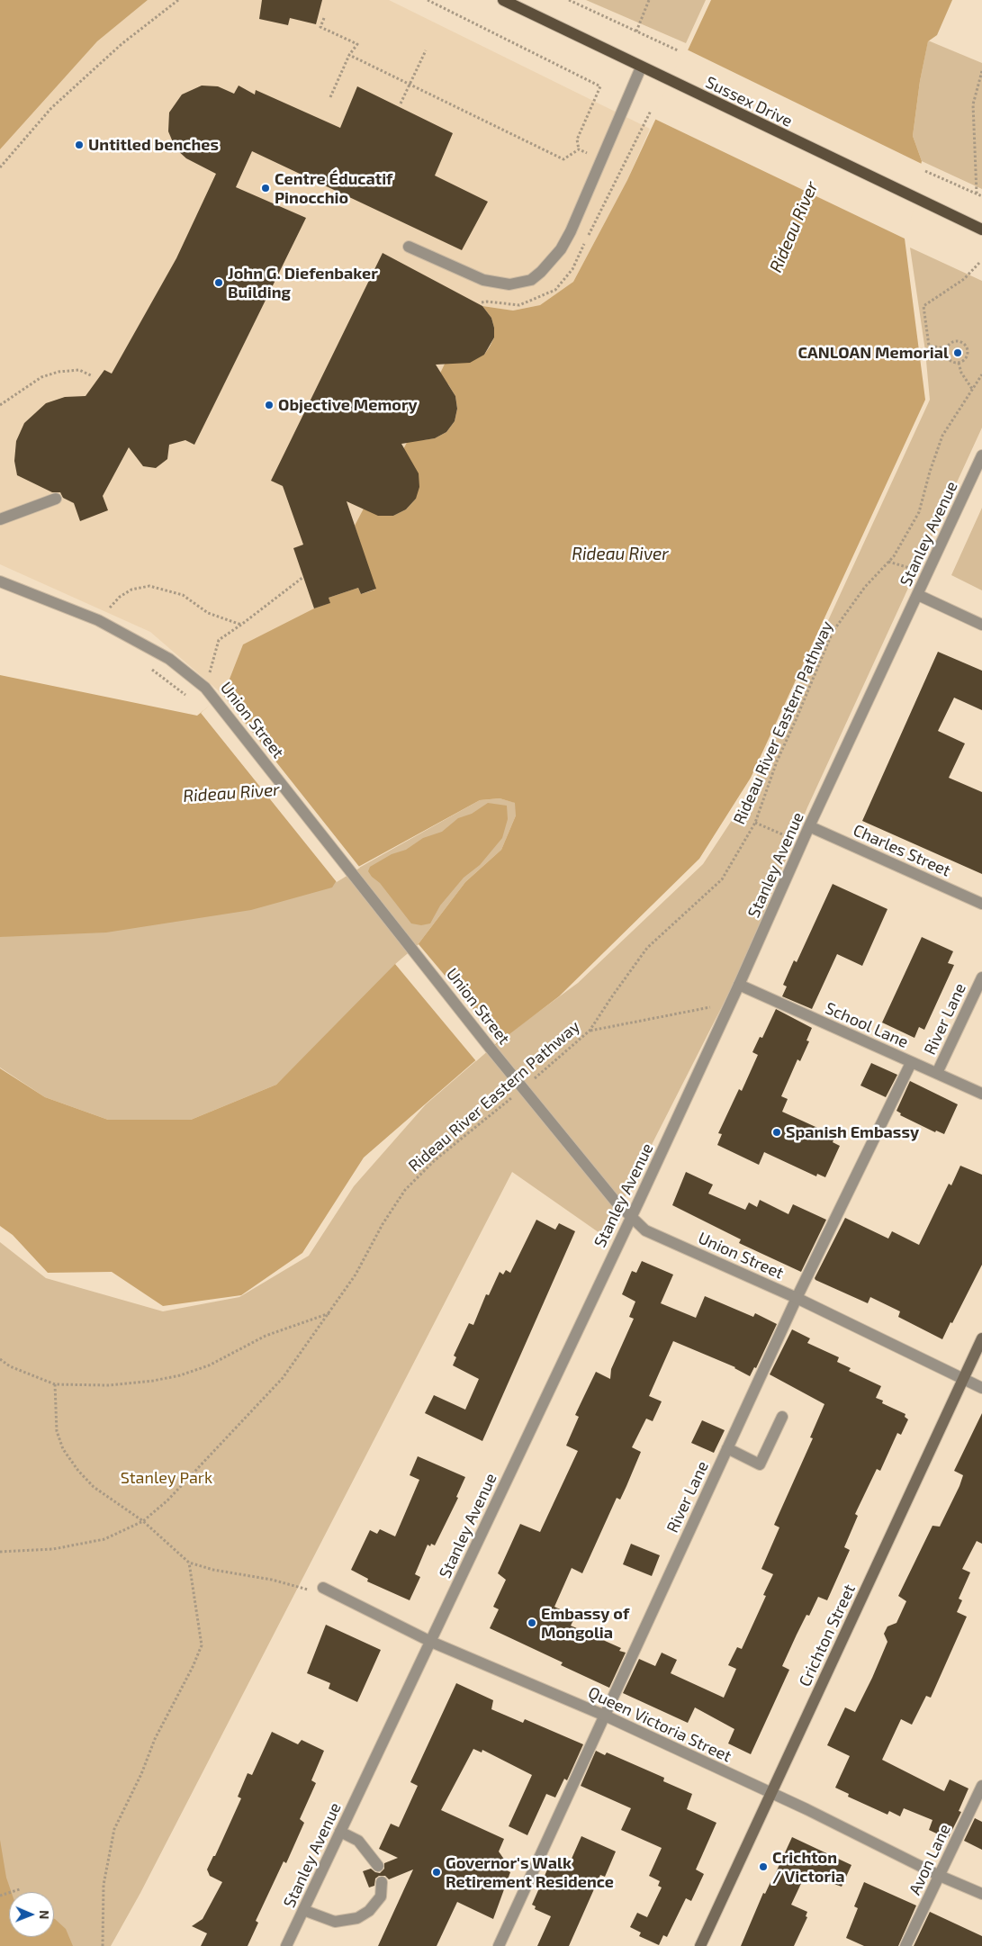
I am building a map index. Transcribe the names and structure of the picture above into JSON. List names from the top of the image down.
{
  "streets": {
    "main road": ["Sussex Drive"],
    "street": [
      "Stanley Avenue",
      "Union Street",
      "Charles Street",
      "River Lane",
      "School Lane",
      "Crichton Street",
      "Queen Victoria Street",
      "Avon Lane"
    ],
    "path": ["Rideau River Eastern Pathway"]
  },
  "crossings": [
    ["Stanley Avenue", "Union Street"],
    ["Stanley Avenue", "Charles Street"],
    ["Stanley Avenue", "School Lane"],
    ["Stanley Avenue", "Queen Victoria Street"],
    ["Union Street", "Rideau River Eastern Pathway"],
    ["Union Street", "River Lane"],
    ["Union Street", "Crichton Street"],
    ["River Lane", "School Lane"],
    ["River Lane", "Queen Victoria Street"],
    ["Crichton Street", "Queen Victoria Street"],
    ["Queen Victoria Street", "Avon Lane"]
  ],
  "water": ["Rideau River"],
  "parks": ["Stanley Park"],
  "places": [
    "Untitled benches",
    "Centre Éducatif Pinocchio",
    "John G. Diefenbaker Building",
    "CANLOAN Memorial",
    "Objective Memory",
    "Spanish Embassy",
    "Embassy of Mongolia",
    "Crichton / Victoria",
    "Governor's Walk Retirement Residence"
  ],
  "north": "right"
}
